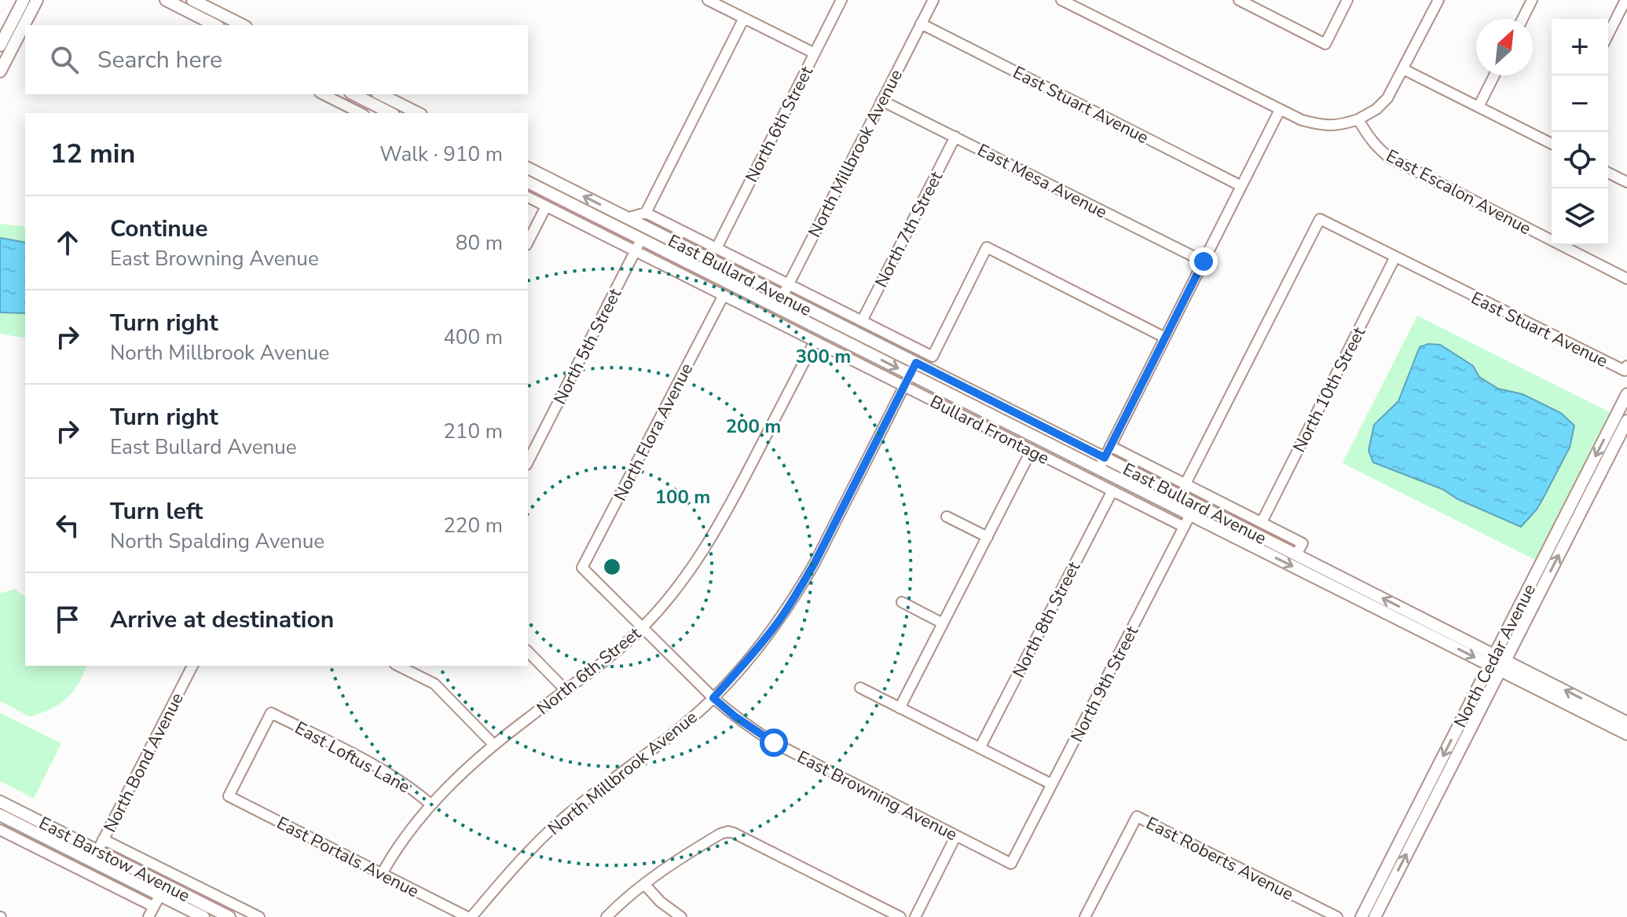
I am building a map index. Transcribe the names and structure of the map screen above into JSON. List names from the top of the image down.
{
  "streets": {
    "main road": ["East Bullard Avenue", "North Cedar Avenue", "East Barstow Avenue"],
    "street": [
      "East Stuart Avenue",
      "North 6th Street",
      "North Millbrook Avenue",
      "East Mesa Avenue",
      "East Escalon Avenue",
      "North 7th Street",
      "North 5th Street",
      "North 10th Street",
      "Bullard Frontage",
      "North Flora Avenue",
      "North 8th Street",
      "North 9th Street",
      "East Loftus Lane",
      "North Bond Avenue",
      "East Browning Avenue",
      "East Portals Avenue",
      "East Roberts Avenue"
    ]
  },
  "crossings": [
    ["East Stuart Avenue", "North Millbrook Avenue"],
    ["East Stuart Avenue", "North 10th Street"],
    ["North 6th Street", "Bullard Frontage"],
    ["North 6th Street", "East Loftus Lane"],
    ["North 6th Street", "East Browning Avenue"],
    ["North 6th Street", "East Portals Avenue"],
    ["North Millbrook Avenue", "East Mesa Avenue"],
    ["North Millbrook Avenue", "East Bullard Avenue"],
    ["North Millbrook Avenue", "Bullard Frontage"],
    ["North Millbrook Avenue", "East Browning Avenue"],
    ["North Millbrook Avenue", "East Portals Avenue"],
    ["East Mesa Avenue", "North 7th Street"],
    ["East Bullard Avenue", "North 5th Street"],
    ["East Bullard Avenue", "North Cedar Avenue"],
    ["East Bullard Avenue", "North 9th Street"],
    ["North 5th Street", "Bullard Frontage"],
    ["Bullard Frontage", "North Flora Avenue"],
    ["Bullard Frontage", "North 8th Street"],
    ["Bullard Frontage", "North 9th Street"],
    ["North Flora Avenue", "East Browning Avenue"],
    ["North 9th Street", "East Browning Avenue"],
    ["East Loftus Lane", "East Portals Avenue"],
    ["North Bond Avenue", "East Barstow Avenue"]
  ],
  "north": "top right",
  "page": {
    "map_buttons": ["+", "−"],
    "search": "Search here",
    "heading": ["12 min", "Walk · 910 m"],
    "list": [
      ["Continue", "East Browning Avenue", "80 m"],
      ["Turn right", "North Millbrook Avenue", "400 m"],
      ["Turn right", "East Bullard Avenue", "210 m"],
      ["Turn left", "North Spalding Avenue", "220 m"],
      "Arrive at destination"
    ]
  },
  "rings": ["300 m", "200 m", "100 m"]
}
